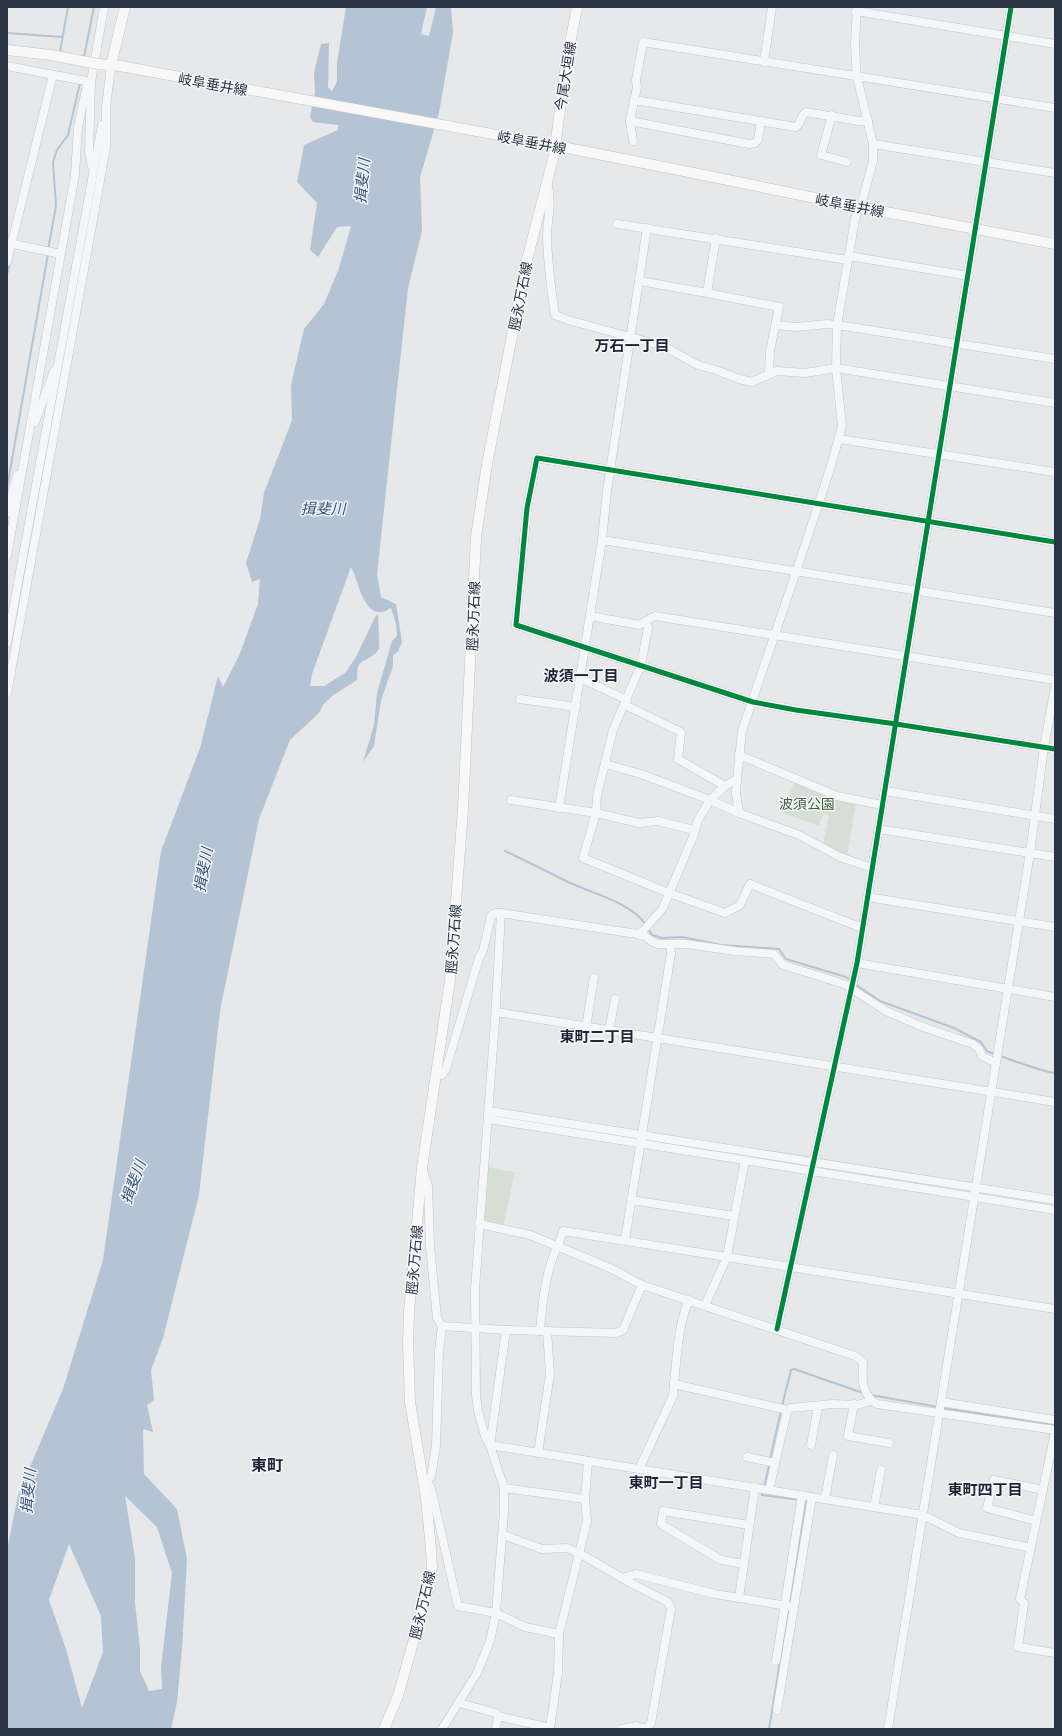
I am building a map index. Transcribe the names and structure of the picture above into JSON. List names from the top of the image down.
{
  "streets": {
    "main road": ["今尾大垣線", "岐阜垂井線", "脛永万石線"]
  },
  "crossings": [
    ["今尾大垣線", "岐阜垂井線"],
    ["今尾大垣線", "脛永万石線"],
    ["岐阜垂井線", "脛永万石線"]
  ],
  "districts": [
    "万石一丁目",
    "波須一丁目",
    "東町二丁目",
    "東町",
    "東町一丁目",
    "東町四丁目"
  ],
  "water": ["揖斐川"],
  "parks": ["波須公園"]
}
